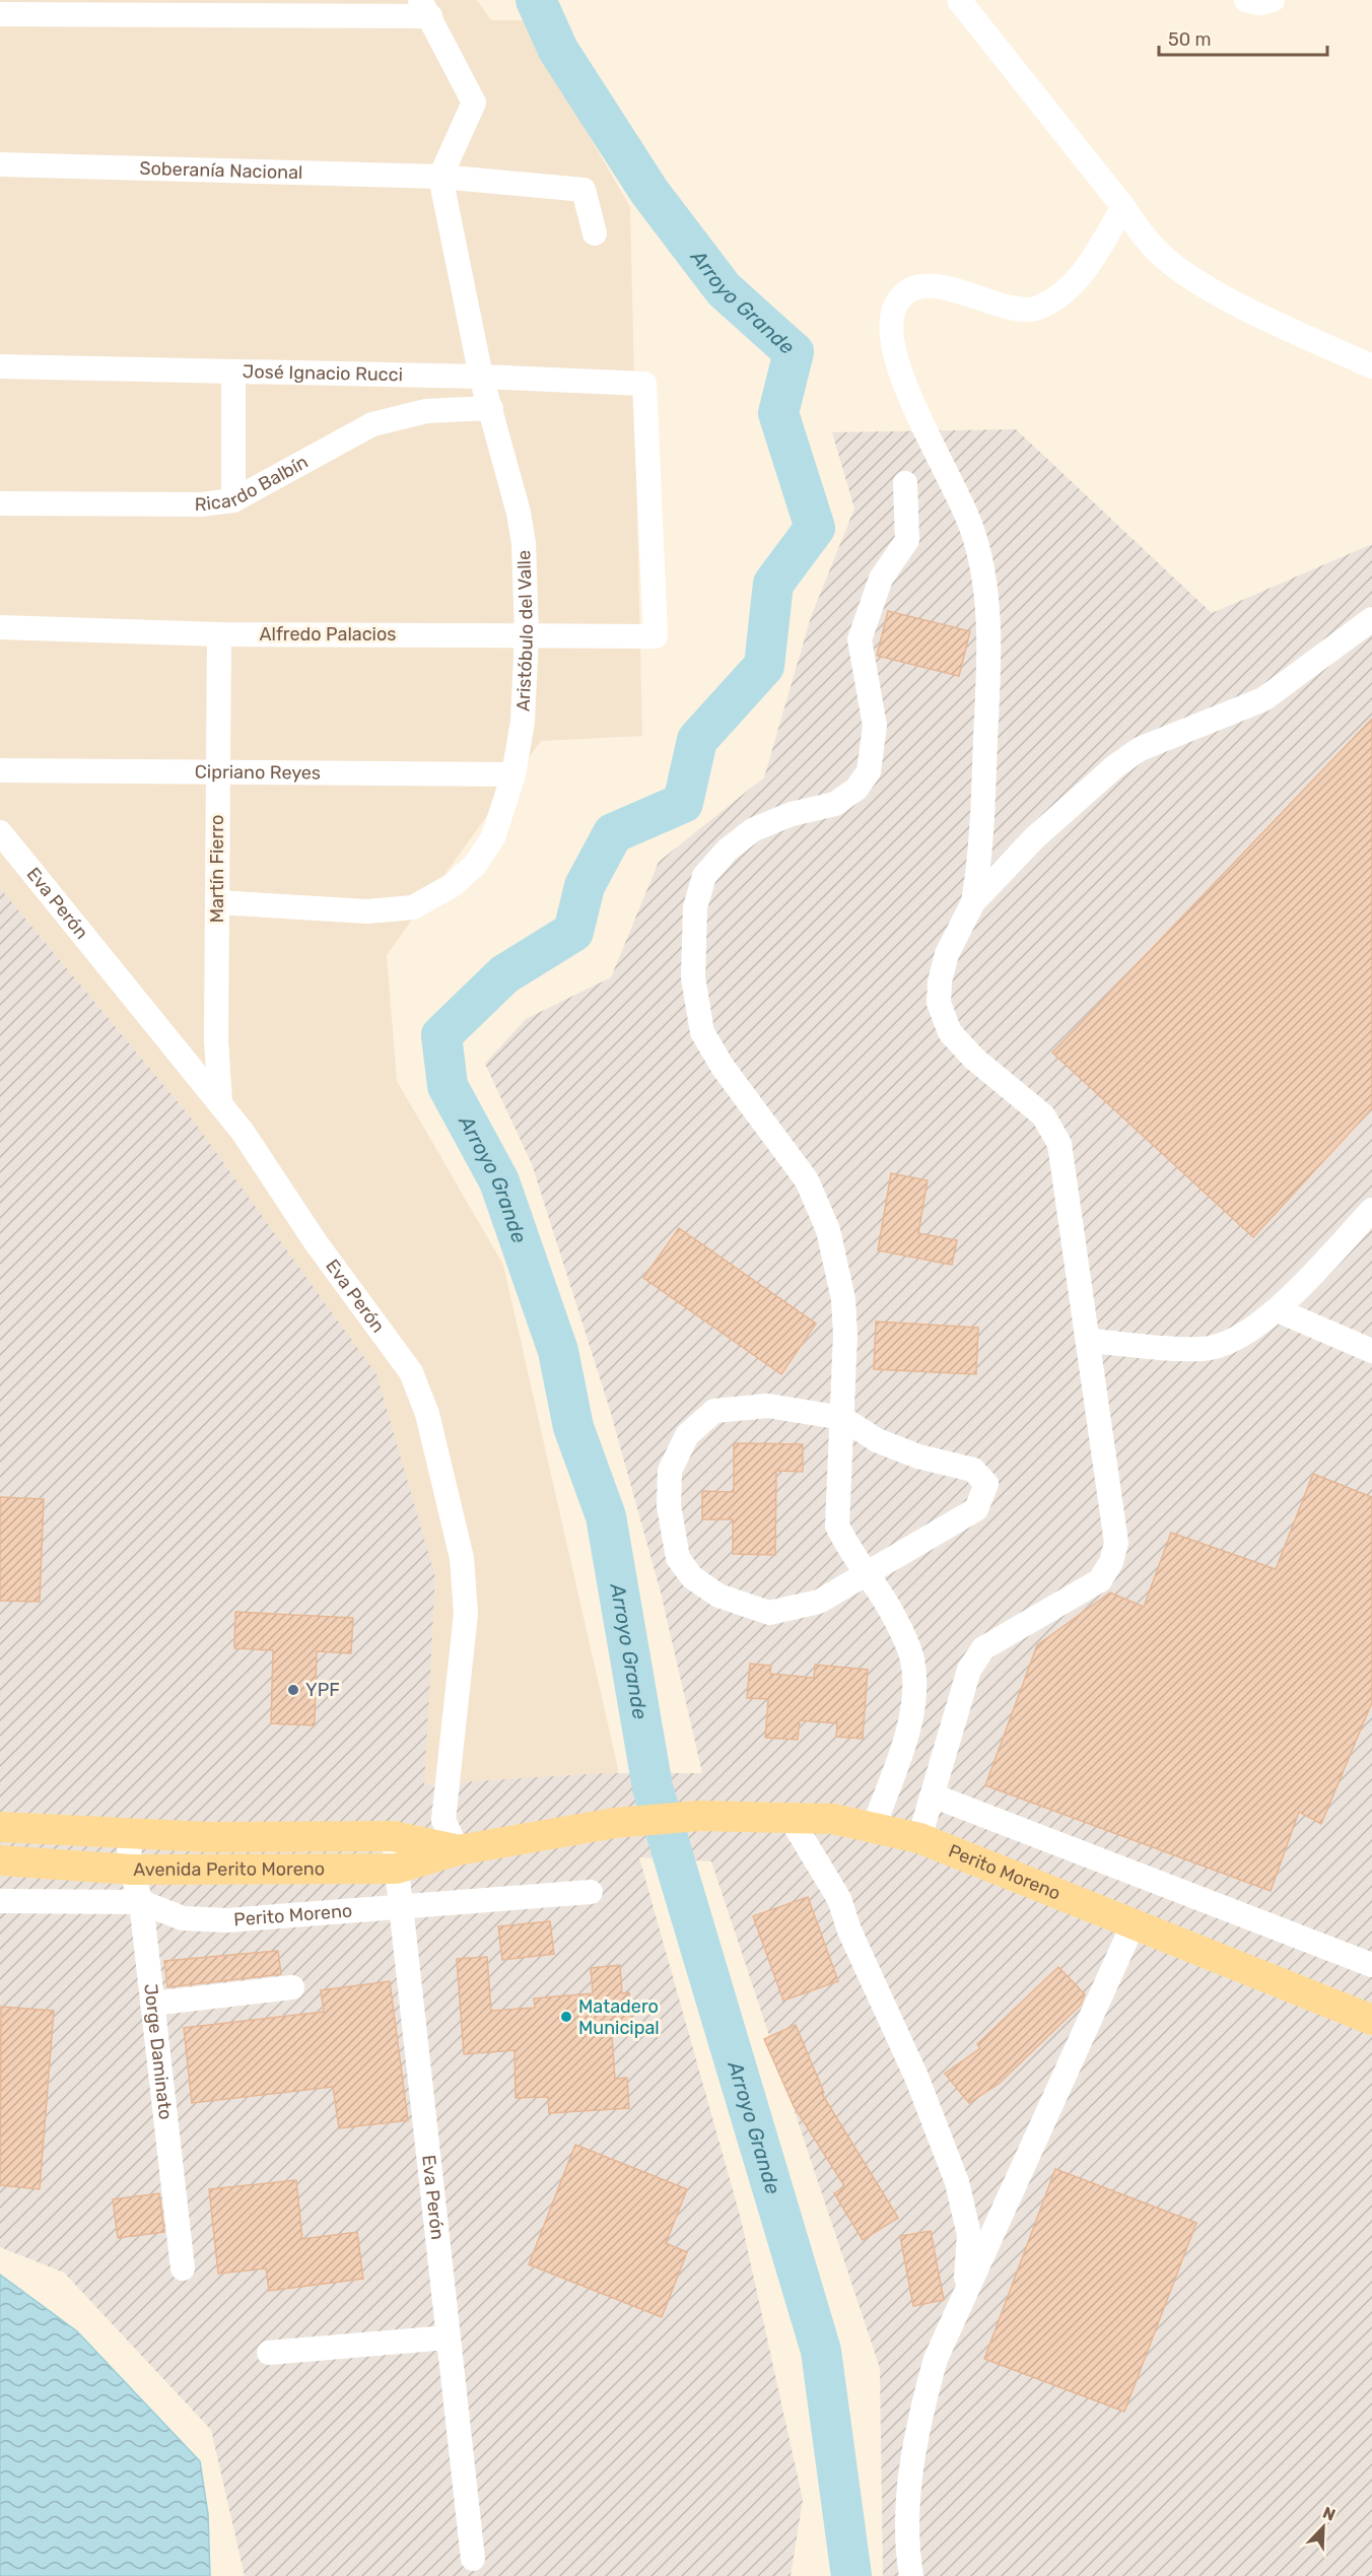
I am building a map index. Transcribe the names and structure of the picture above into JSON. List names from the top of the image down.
{
  "streets": {
    "main road": ["Avenida Perito Moreno", "Perito Moreno"],
    "street": [
      "Soberanía Nacional",
      "José Ignacio Rucci",
      "Ricardo Balbín",
      "Aristóbulo del Valle",
      "Alfredo Palacios",
      "Cipriano Reyes",
      "Martín Fierro",
      "Eva Perón",
      "Jorge Daminato"
    ]
  },
  "crossings": [
    ["Soberanía Nacional", "Aristóbulo del Valle"],
    ["José Ignacio Rucci", "Aristóbulo del Valle"],
    ["José Ignacio Rucci", "Alfredo Palacios"],
    ["Ricardo Balbín", "Aristóbulo del Valle"],
    ["Aristóbulo del Valle", "Alfredo Palacios"],
    ["Aristóbulo del Valle", "Cipriano Reyes"],
    ["Aristóbulo del Valle", "Martín Fierro"],
    ["Alfredo Palacios", "Martín Fierro"],
    ["Cipriano Reyes", "Martín Fierro"],
    ["Martín Fierro", "Eva Perón"],
    ["Eva Perón", "Avenida Perito Moreno"],
    ["Eva Perón", "Perito Moreno"],
    ["Avenida Perito Moreno", "Perito Moreno"],
    ["Avenida Perito Moreno", "Jorge Daminato"],
    ["Perito Moreno", "Jorge Daminato"]
  ],
  "water": ["Arroyo Grande"],
  "places": ["YPF", "Matadero Municipal"],
  "scale_bar": "50 m",
  "north": "top right"
}
